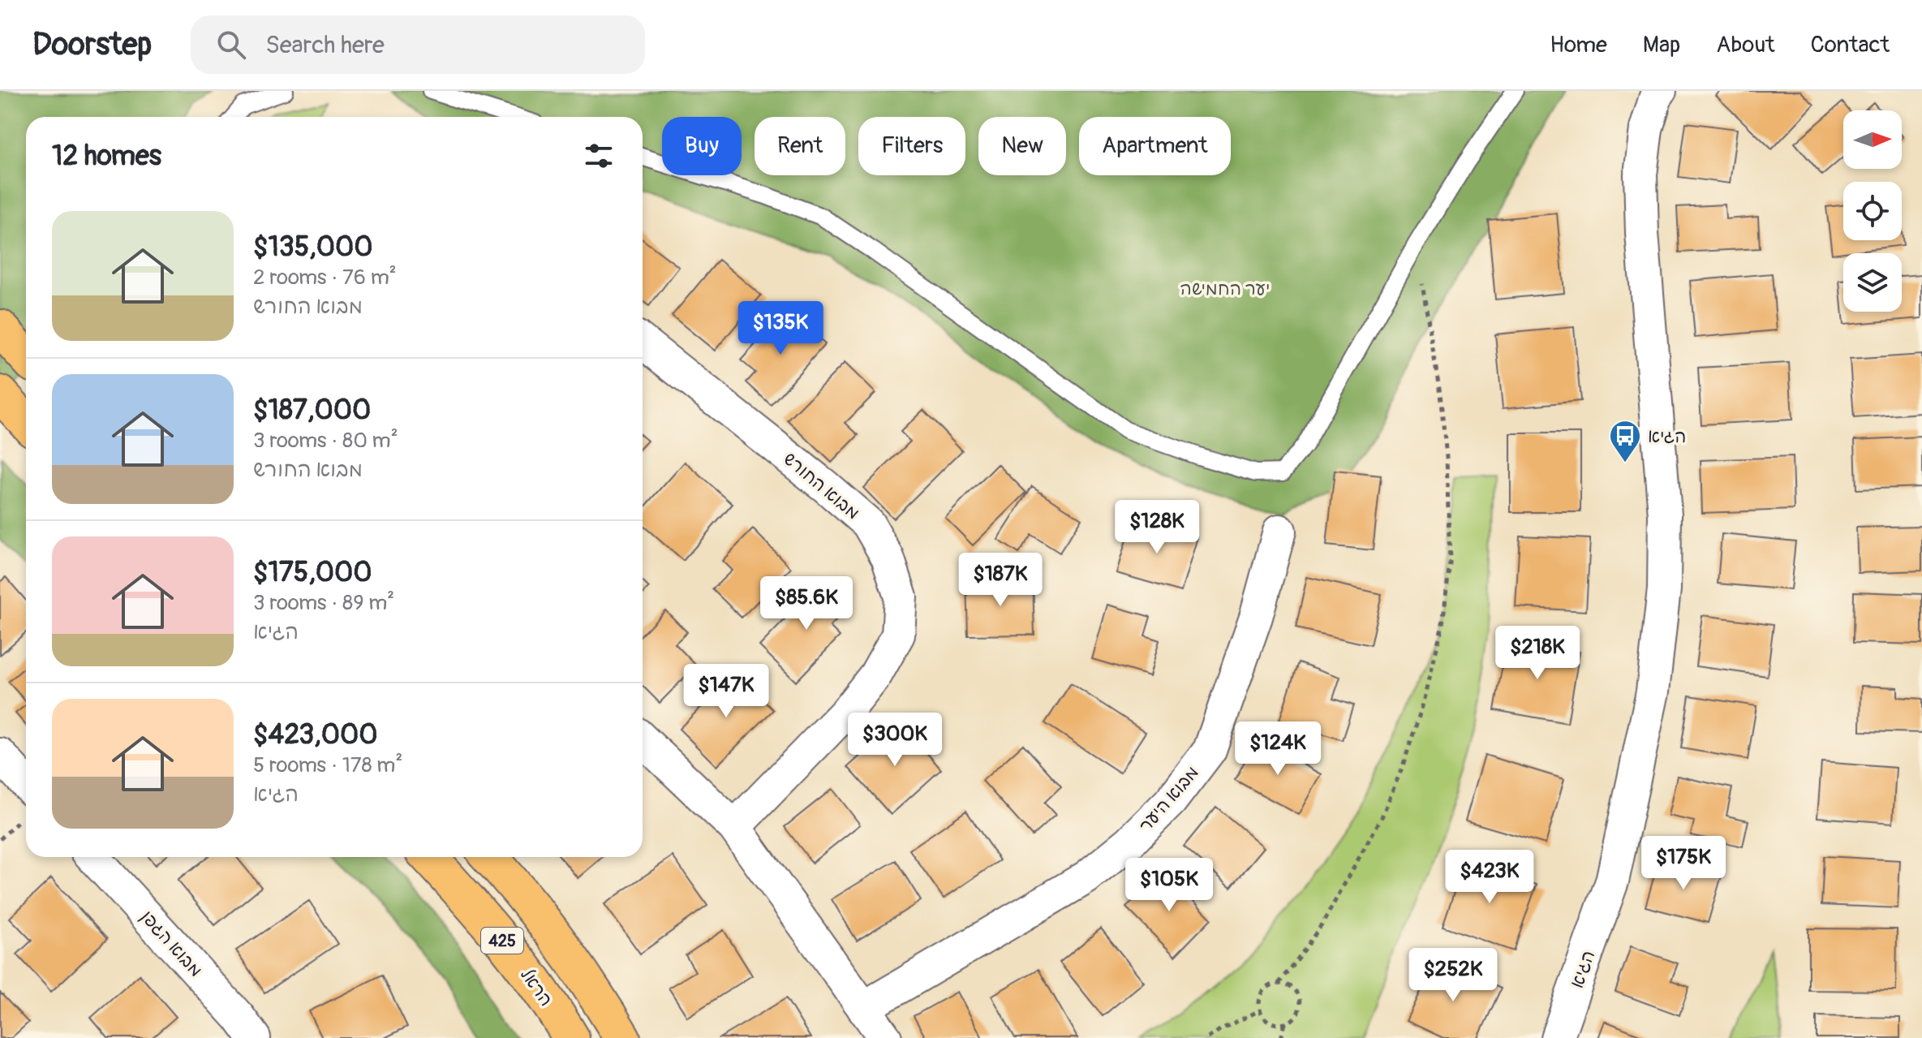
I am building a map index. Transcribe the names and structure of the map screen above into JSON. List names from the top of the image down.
{
  "streets": {
    "main road": ["425", "הראל"],
    "street": [
      "מבוא החורש",
      "מבוא היער",
      "מבוא הגפן",
      "הגיא"
    ]
  },
  "parks": ["יער החמישה"],
  "places": {
    "bus stop": ["הגיא"]
  },
  "north": "right",
  "page": {
    "header": "Doorstep",
    "search": "Search here",
    "nav": [
      "Home",
      "Map",
      "About",
      "Contact"
    ],
    "chip": [
      "Buy",
      "Rent",
      "Filters",
      "New",
      "Apartment"
    ],
    "heading": "12 homes",
    "list": [
      {
        "name": "$135,000",
        "note": "2 rooms · 76 m² · מבוא החורש"
      },
      {
        "name": "$187,000",
        "note": "3 rooms · 80 m² · מבוא החורש"
      },
      {
        "name": "$175,000",
        "note": "3 rooms · 89 m² · הגיא"
      },
      {
        "name": "$423,000",
        "note": "5 rooms · 178 m² · הגיא"
      }
    ],
    "price": [
      "$135K",
      "$128K",
      "$187K",
      "$85.6K",
      "$218K",
      "$147K",
      "$300K",
      "$124K",
      "$175K",
      "$423K",
      "$105K",
      "$252K"
    ]
  }
}
